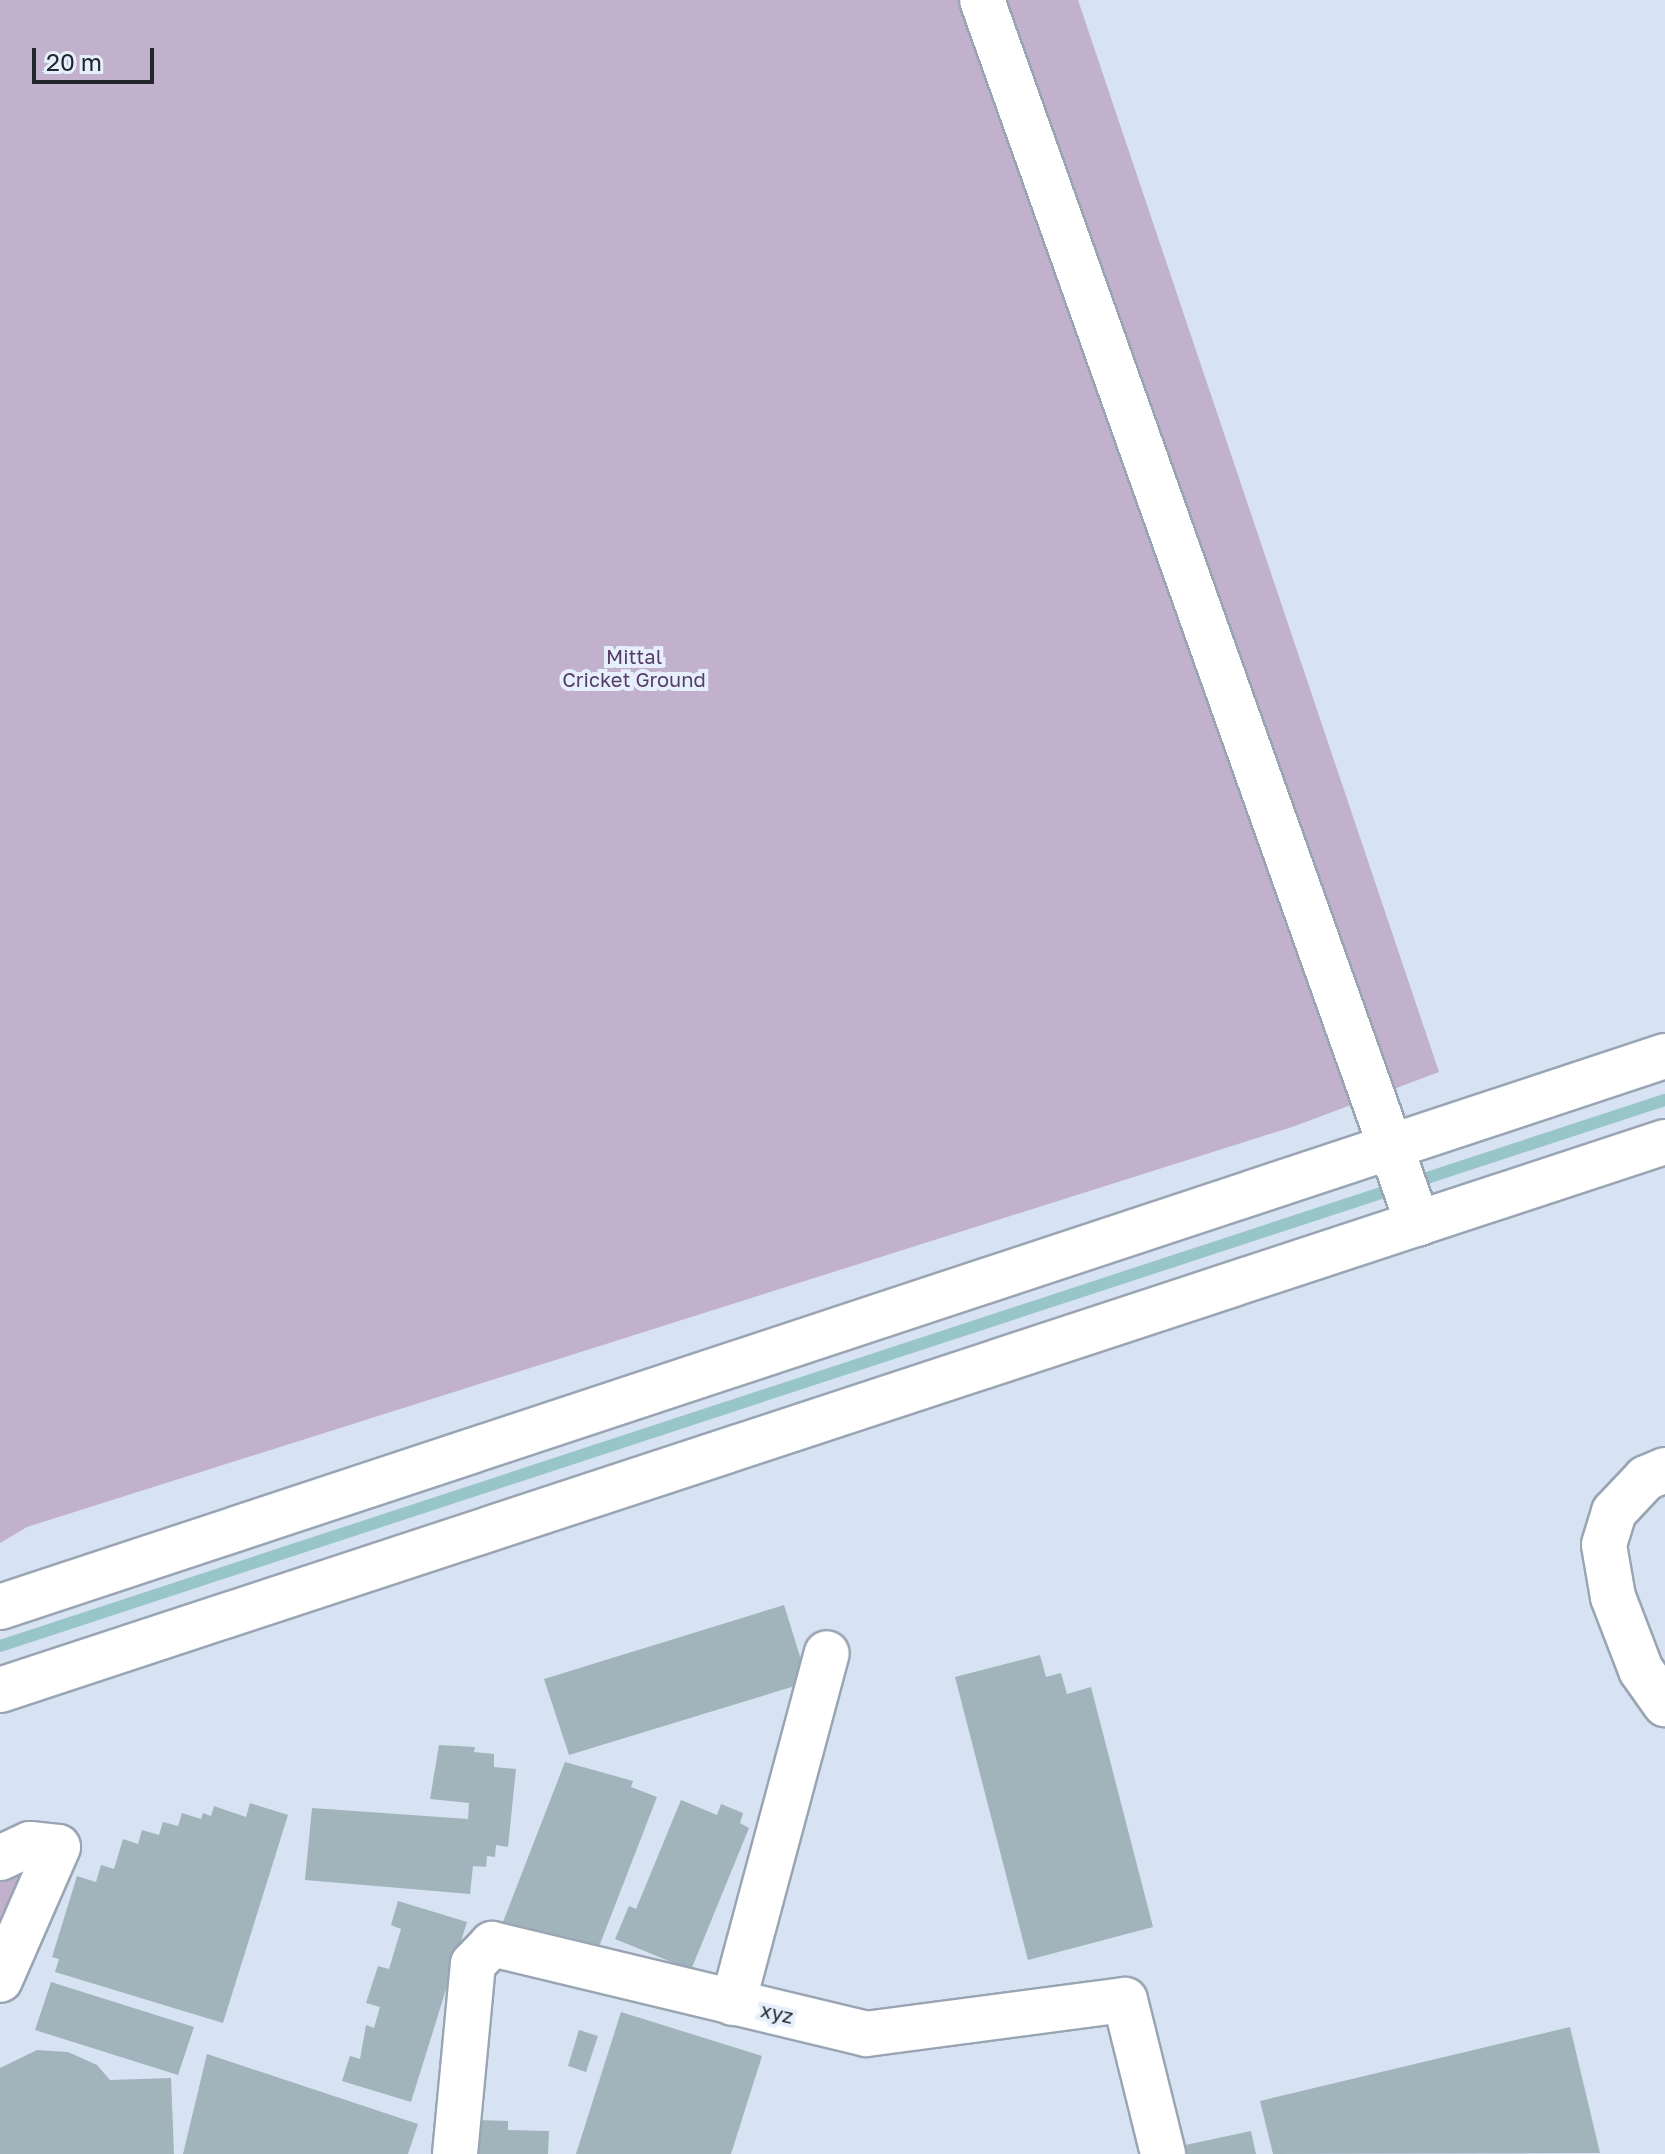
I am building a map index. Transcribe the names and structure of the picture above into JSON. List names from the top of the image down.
{
  "streets": {
    "street": ["xyz"]
  },
  "parks": ["Mittal Cricket Ground"],
  "scale_bar": "20 m"
}
